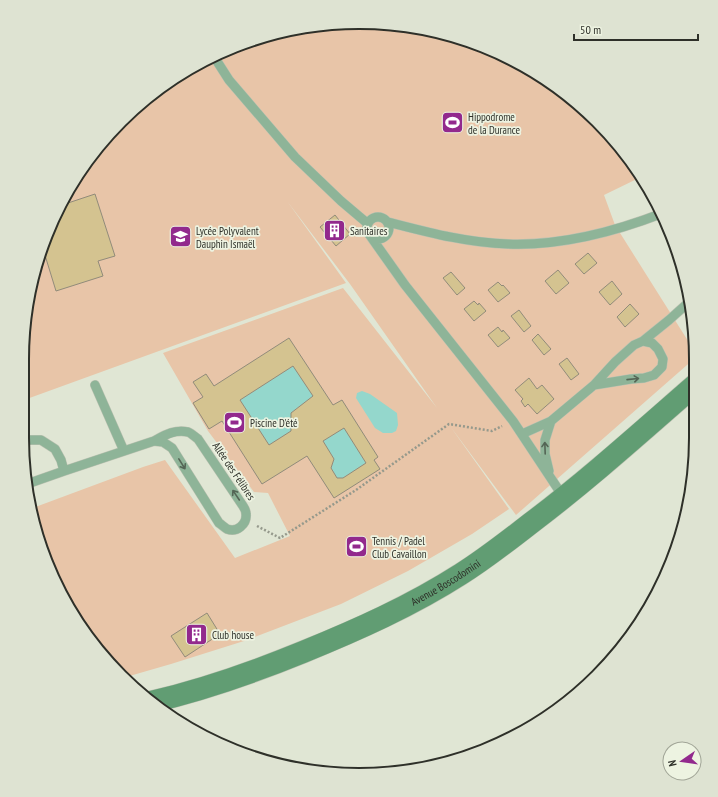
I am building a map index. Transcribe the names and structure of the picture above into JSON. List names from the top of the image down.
{
  "streets": {
    "main road": ["Avenue Boscodomini"],
    "lane": ["Allée des Félibres"]
  },
  "one_way": ["Allée des Félibres"],
  "places": {
    "sports": ["Hippodrome de la Durance", "Piscine D'été", "Tennis / Padel Club Cavaillon"],
    "building": ["Sanitaires", "Club house"],
    "school or university": ["Lycée Polyvalent Dauphin Ismaël"]
  },
  "scale_bar": "50 m",
  "north": "left"
}
